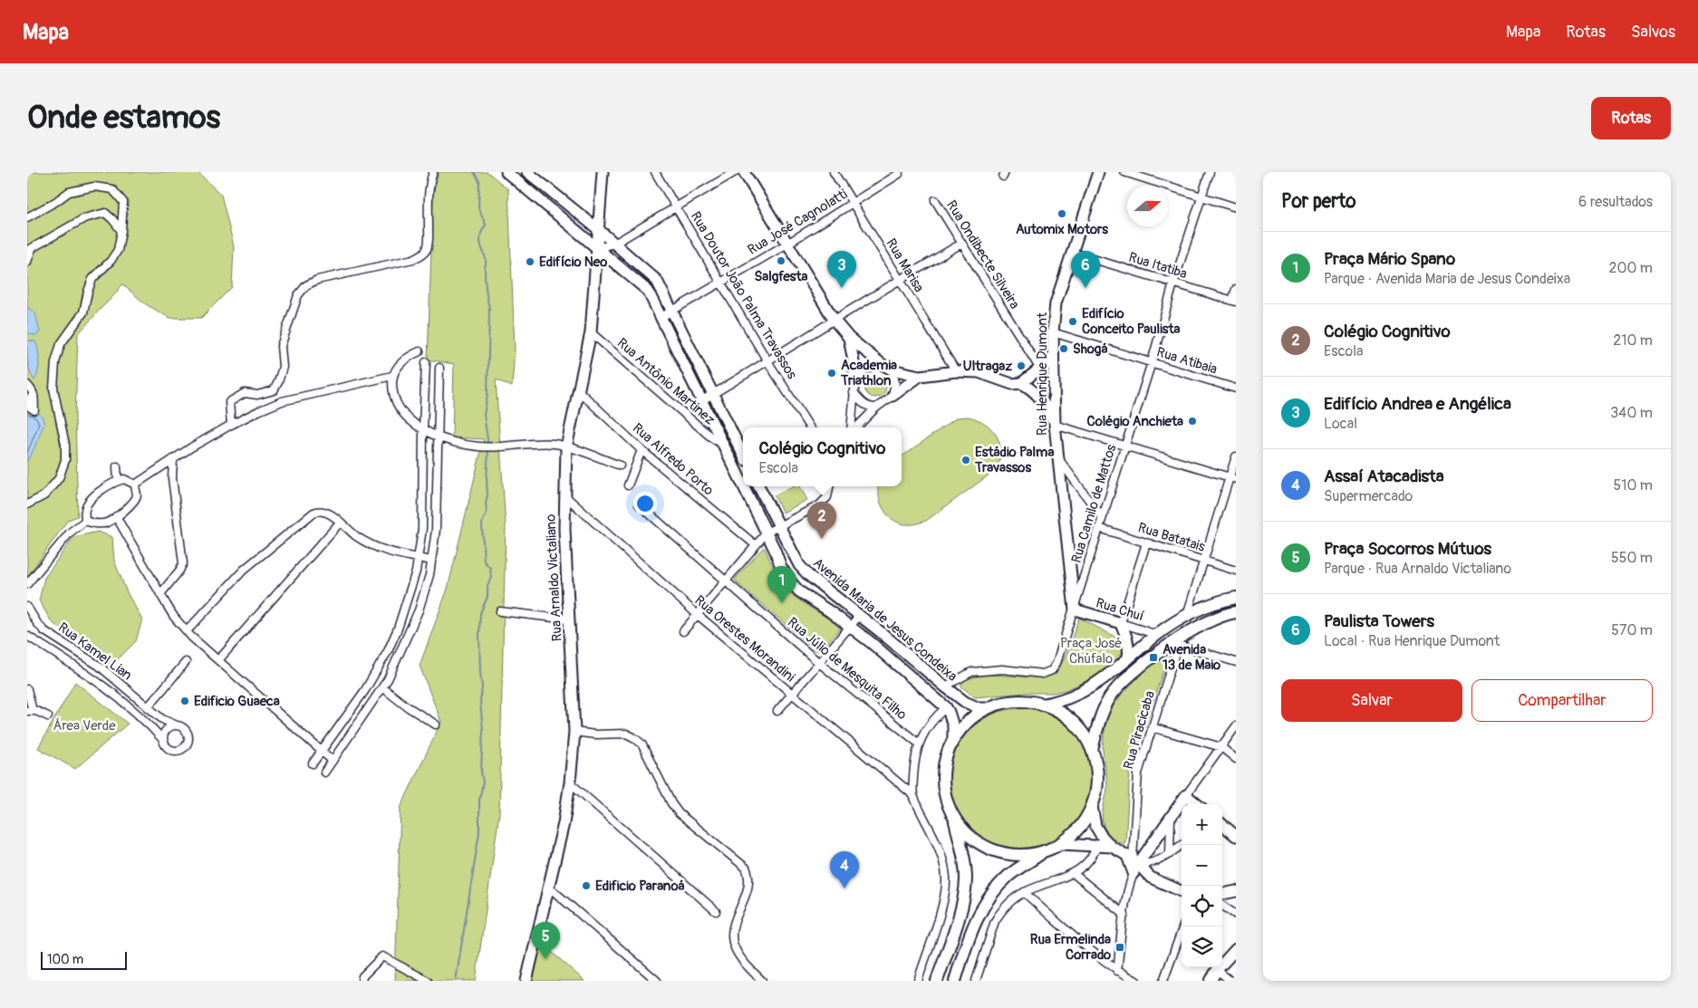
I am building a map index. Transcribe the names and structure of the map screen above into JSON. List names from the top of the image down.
{
  "streets": {
    "street": [
      "Rua José Cagnolatti",
      "Rua Ondibecte Silveira",
      "Rua Marisa",
      "Rua Itatiba",
      "Rua Doutor João Palma Travassos",
      "Rua Atibaia",
      "Rua Henrique Dumont",
      "Rua Antônio Martinez",
      "Rua Alfredo Porto",
      "Rua Camilo de Mattos",
      "Rua Batatais",
      "Rua Arnaldo Victaliano",
      "Rua Chuí",
      "Avenida Maria de Jesus Condeixa",
      "Rua Orestes Morandini",
      "Rua Kamel Lian",
      "Rua Júlio de Mesquita Filho",
      "Rua Piracicaba"
    ]
  },
  "crossings": [
    ["Rua José Cagnolatti", "Rua Marisa"],
    ["Rua José Cagnolatti", "Rua Doutor João Palma Travassos"],
    ["Rua José Cagnolatti", "Avenida Maria de Jesus Condeixa"],
    ["Rua Itatiba", "Rua Henrique Dumont"],
    ["Rua Itatiba", "Rua Camilo de Mattos"],
    ["Rua Atibaia", "Rua Henrique Dumont"],
    ["Rua Atibaia", "Rua Camilo de Mattos"],
    ["Rua Henrique Dumont", "Rua Camilo de Mattos"],
    ["Rua Henrique Dumont", "Rua Chuí"],
    ["Rua Antônio Martinez", "Rua Arnaldo Victaliano"],
    ["Rua Antônio Martinez", "Avenida Maria de Jesus Condeixa"],
    ["Rua Alfredo Porto", "Rua Arnaldo Victaliano"],
    ["Rua Camilo de Mattos", "Rua Batatais"],
    ["Rua Camilo de Mattos", "Rua Chuí"],
    ["Rua Camilo de Mattos", "Avenida Maria de Jesus Condeixa"],
    ["Rua Arnaldo Victaliano", "Avenida Maria de Jesus Condeixa"],
    ["Rua Arnaldo Victaliano", "Rua Orestes Morandini"]
  ],
  "parks": ["Praça José Chúfalo", "Área Verde"],
  "places": {
    "other": [
      "Automix Motors",
      "Salgfesta",
      "Edifício Neo",
      "Edifício Conceito Paulista",
      "Shogá",
      "Ultragaz",
      "Academia Triathlon",
      "Colégio Anchieta",
      "Estádio Palma Travassos",
      "Edificio Guaeca",
      "Edificio Paranoá"
    ],
    "transit": ["Avenida 13 de Maio", "Rua Ermelinda Corrado"]
  },
  "scale_bar": "100 m",
  "north": "right",
  "page": {
    "header": "Mapa",
    "nav": ["Mapa", "Rotas", "Salvos"],
    "buttons": [
      "Rotas",
      ["Salvar", "Compartilhar"]
    ],
    "title": "Onde estamos",
    "heading": ["Por perto", "6 resultados"],
    "list": [
      {
        "mark": "1",
        "name": "Praça Mário Spano",
        "note": "Parque · Avenida Maria de Jesus Condeixa",
        "value": "200 m"
      },
      {
        "mark": "2",
        "name": "Colégio Cognitivo",
        "note": "Escola",
        "value": "210 m"
      },
      {
        "mark": "3",
        "name": "Edifício Andrea e Angélica",
        "note": "Local",
        "value": "340 m"
      },
      {
        "mark": "4",
        "name": "Assaí Atacadista",
        "note": "Supermercado",
        "value": "510 m"
      },
      {
        "mark": "5",
        "name": "Praça Socorros Mútuos",
        "note": "Parque · Rua Arnaldo Victaliano",
        "value": "550 m"
      },
      {
        "mark": "6",
        "name": "Paulista Towers",
        "note": "Local · Rua Henrique Dumont",
        "value": "570 m"
      }
    ],
    "pins": [
      "3",
      "6",
      "2",
      "1",
      "4",
      "5"
    ],
    "popup": ["Colégio Cognitivo", "Escola"],
    "map_buttons": ["+", "−"],
    "scale": "100 m"
  }
}
